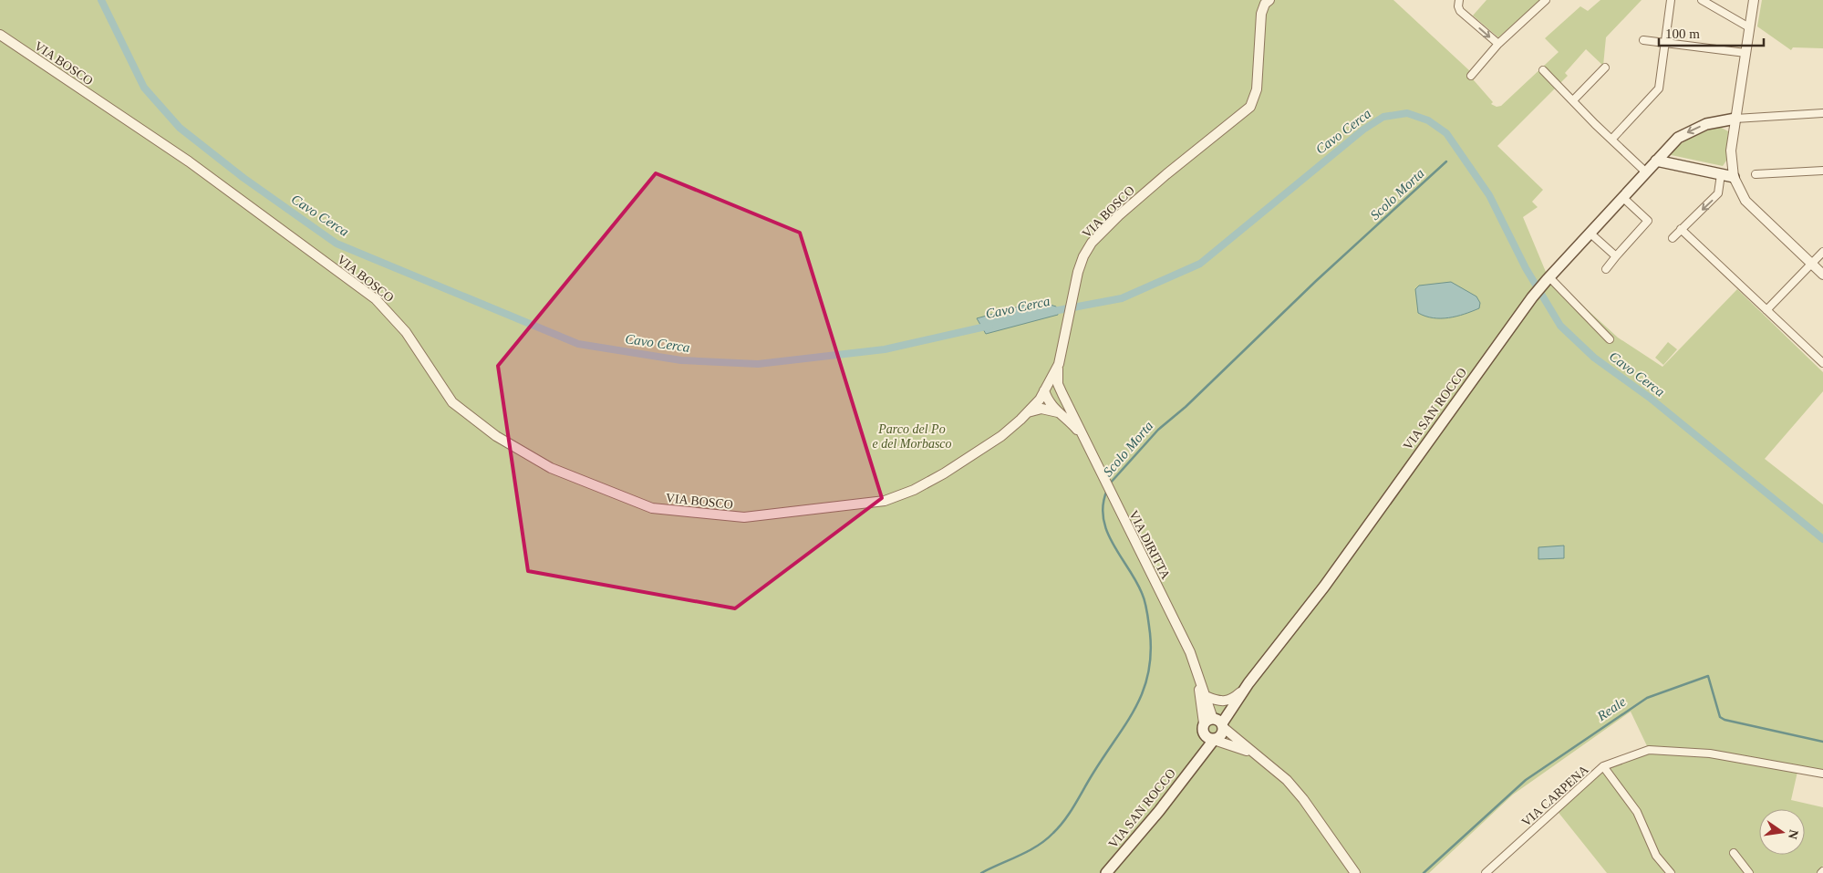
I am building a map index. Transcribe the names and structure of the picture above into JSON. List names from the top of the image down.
{
  "streets": {
    "main road": ["VIA SAN ROCCO"],
    "street": ["VIA BOSCO", "VIA DIRITTA", "VIA CARPENA"]
  },
  "crossings": [
    ["VIA BOSCO", "VIA DIRITTA"],
    ["VIA SAN ROCCO", "VIA DIRITTA"]
  ],
  "water": ["Cavo Cerca", "Scolo Morta", "Reale"],
  "parks": ["Parco del Po e del Morbasco"],
  "scale_bar": "100 m",
  "north": "right"
}
